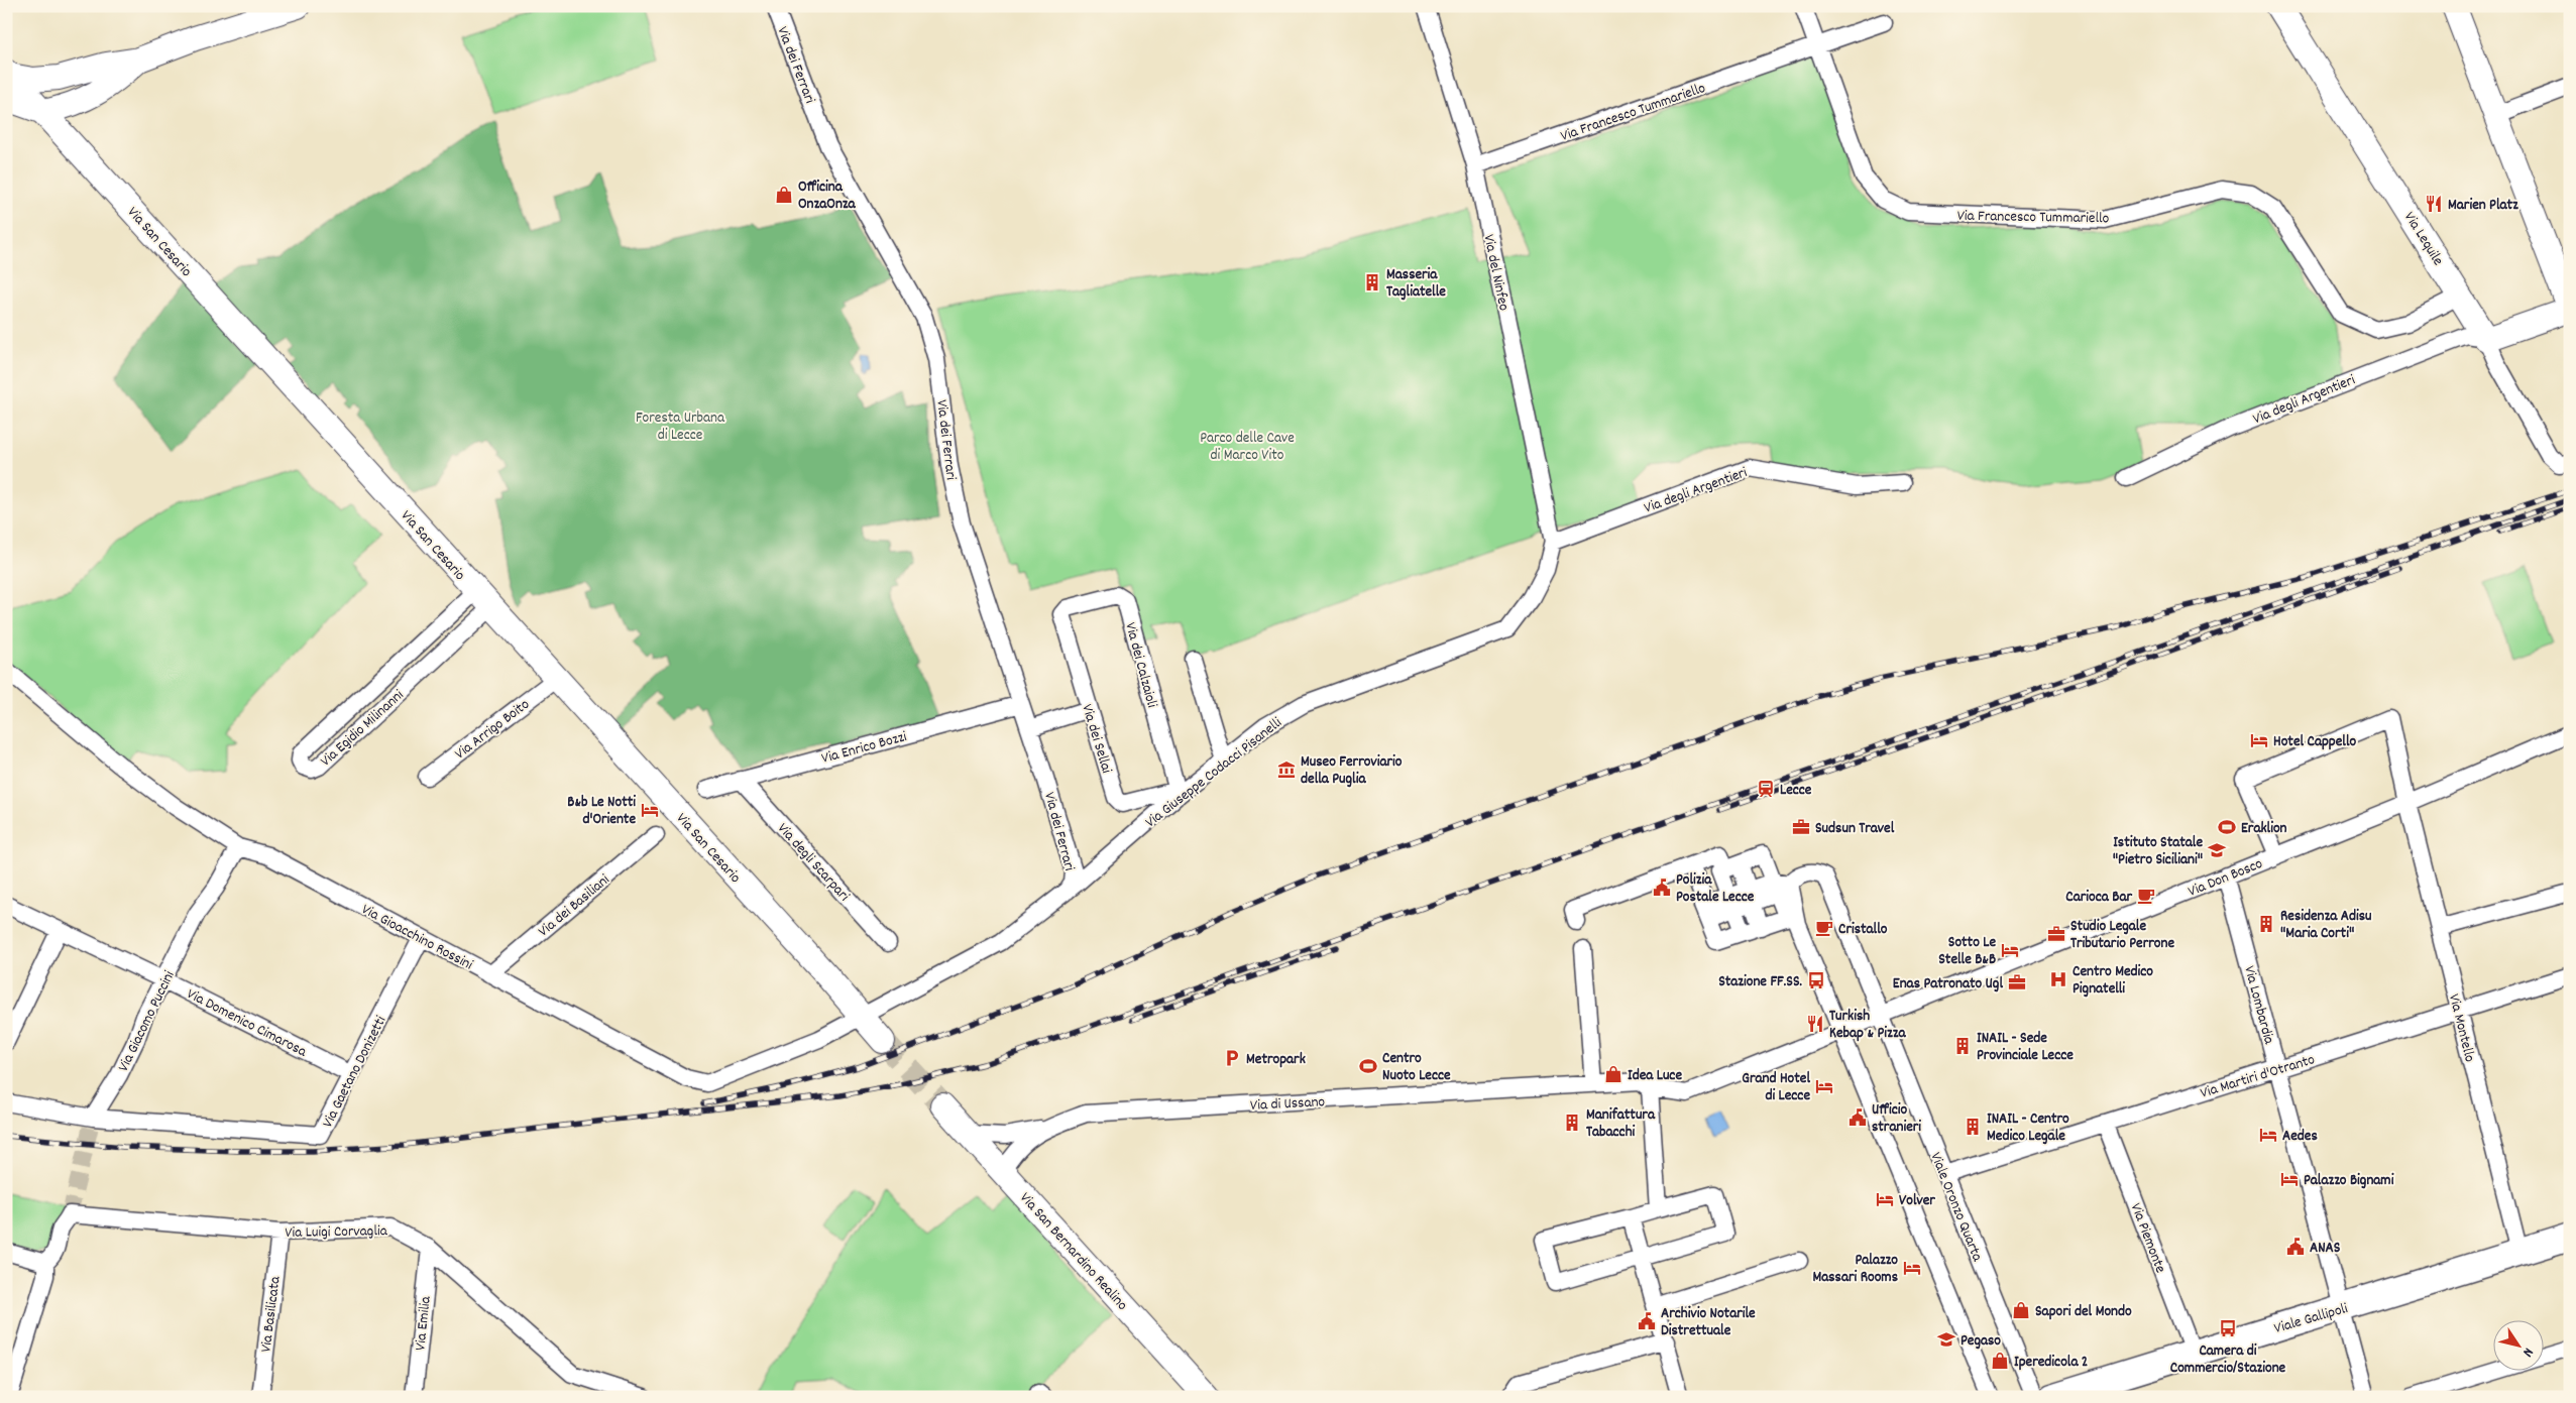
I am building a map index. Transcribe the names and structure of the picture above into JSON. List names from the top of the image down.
{
  "streets": {
    "main road": [
      "Via Lequile",
      "Via San Cesario",
      "Via San Bernardino Realino",
      "Viale Gallipoli"
    ],
    "street": [
      "Via dei Ferrari",
      "Via Francesco Tummariello",
      "Via del Ninfeo",
      "Via degli Argentieri",
      "Via dei Calzaioli",
      "Via Egidio Milinanni",
      "Via Arrigo Boito",
      "Via dei Sellai",
      "Via Enrico Bozzi",
      "Via Giuseppe Codacci Pisanelli",
      "Via degli Scarpari",
      "Via Don Bosco",
      "Via dei Basiliani",
      "Via Gioacchino Rossini",
      "Via Lombardia",
      "Via Giacomo Puccini",
      "Via Domenico Cimarosa",
      "Via Montello",
      "Via Gaetano Donizetti",
      "Via Martiri d'Otranto",
      "Via di Ussano",
      "Viale Oronzo Quarta",
      "Via Luigi Corvaglia",
      "Via Piemonte",
      "Via Basilicata",
      "Via Emilia"
    ]
  },
  "crossings": [
    ["Via dei Ferrari", "Via Enrico Bozzi"],
    ["Via dei Ferrari", "Via Giuseppe Codacci Pisanelli"],
    ["Via Francesco Tummariello", "Via Lequile"],
    ["Via Francesco Tummariello", "Via del Ninfeo"],
    ["Via Lequile", "Via degli Argentieri"],
    ["Via San Cesario", "Via Egidio Milinanni"],
    ["Via San Cesario", "Via Arrigo Boito"],
    ["Via San Cesario", "Via Giuseppe Codacci Pisanelli"],
    ["Via San Cesario", "Via Gioacchino Rossini"],
    ["Via del Ninfeo", "Via degli Argentieri"],
    ["Via del Ninfeo", "Via Giuseppe Codacci Pisanelli"],
    ["Via degli Argentieri", "Via Giuseppe Codacci Pisanelli"],
    ["Via dei Calzaioli", "Via dei Sellai"],
    ["Via dei Calzaioli", "Via Giuseppe Codacci Pisanelli"],
    ["Via dei Sellai", "Via Giuseppe Codacci Pisanelli"],
    ["Via Enrico Bozzi", "Via degli Scarpari"],
    ["Via Giuseppe Codacci Pisanelli", "Via Gioacchino Rossini"],
    ["Via Don Bosco", "Via Lombardia"],
    ["Via Don Bosco", "Via Montello"],
    ["Via Don Bosco", "Viale Oronzo Quarta"],
    ["Via dei Basiliani", "Via Gioacchino Rossini"],
    ["Via Gioacchino Rossini", "Via Giacomo Puccini"],
    ["Via Gioacchino Rossini", "Via Gaetano Donizetti"],
    ["Via Lombardia", "Via Martiri d'Otranto"],
    ["Via Lombardia", "Viale Gallipoli"],
    ["Via Giacomo Puccini", "Via Domenico Cimarosa"],
    ["Via Giacomo Puccini", "Via Gaetano Donizetti"],
    ["Via Domenico Cimarosa", "Via Gaetano Donizetti"],
    ["Via Montello", "Via Martiri d'Otranto"],
    ["Via Montello", "Viale Gallipoli"],
    ["Via Martiri d'Otranto", "Viale Oronzo Quarta"],
    ["Via Martiri d'Otranto", "Via Piemonte"],
    ["Via di Ussano", "Via San Bernardino Realino"],
    ["Via Luigi Corvaglia", "Via Basilicata"],
    ["Via Luigi Corvaglia", "Via Emilia"],
    ["Via Piemonte", "Viale Gallipoli"]
  ],
  "parks": ["Foresta Urbana di Lecce", "Parco delle Cave di Marco Vito"],
  "places": {
    "shop": [
      "Officina OnzaOnza",
      "Idea Luce",
      "Sapori del Mondo",
      "Iperedicola 2"
    ],
    "restaurant": ["Marien Platz", "Turkish Kebap & Pizza"],
    "building": [
      "Masseria Tagliatelle",
      "Residenza Adisu \"Maria Corti\"",
      "INAIL - Sede Provinciale Lecce",
      "Manifattura Tabacchi",
      "INAIL - Centro Medico Legale"
    ],
    "hotel": [
      "Hotel Cappello",
      "B&b Le Notti d'Oriente",
      "Sotto Le Stelle B&B",
      "Grand Hotel di Lecce",
      "Aedes",
      "Palazzo Bignami",
      "Volver",
      "Palazzo Massari Rooms"
    ],
    "museum": ["Museo Ferroviario della Puglia"],
    "station": ["Lecce"],
    "office": ["Sudsun Travel", "Studio Legale Tributario Perrone", "Enas Patronato Ugl"],
    "sports": ["Eraklion", "Centro Nuoto Lecce"],
    "school or university": ["Istituto Statale \"Pietro Siciliani\"", "Pegaso"],
    "public building": [
      "Polizia Postale Lecce",
      "Ufficio stranieri",
      "ANAS",
      "Archivio Notarile Distrettuale"
    ],
    "cafe": ["Carioca Bar", "Cristallo"],
    "hospital": ["Centro Medico Pignatelli"],
    "bus stop": ["Stazione FF.SS.", "Camera di Commercio/Stazione"],
    "parking": ["Metropark"]
  },
  "north": "bottom right"
}
